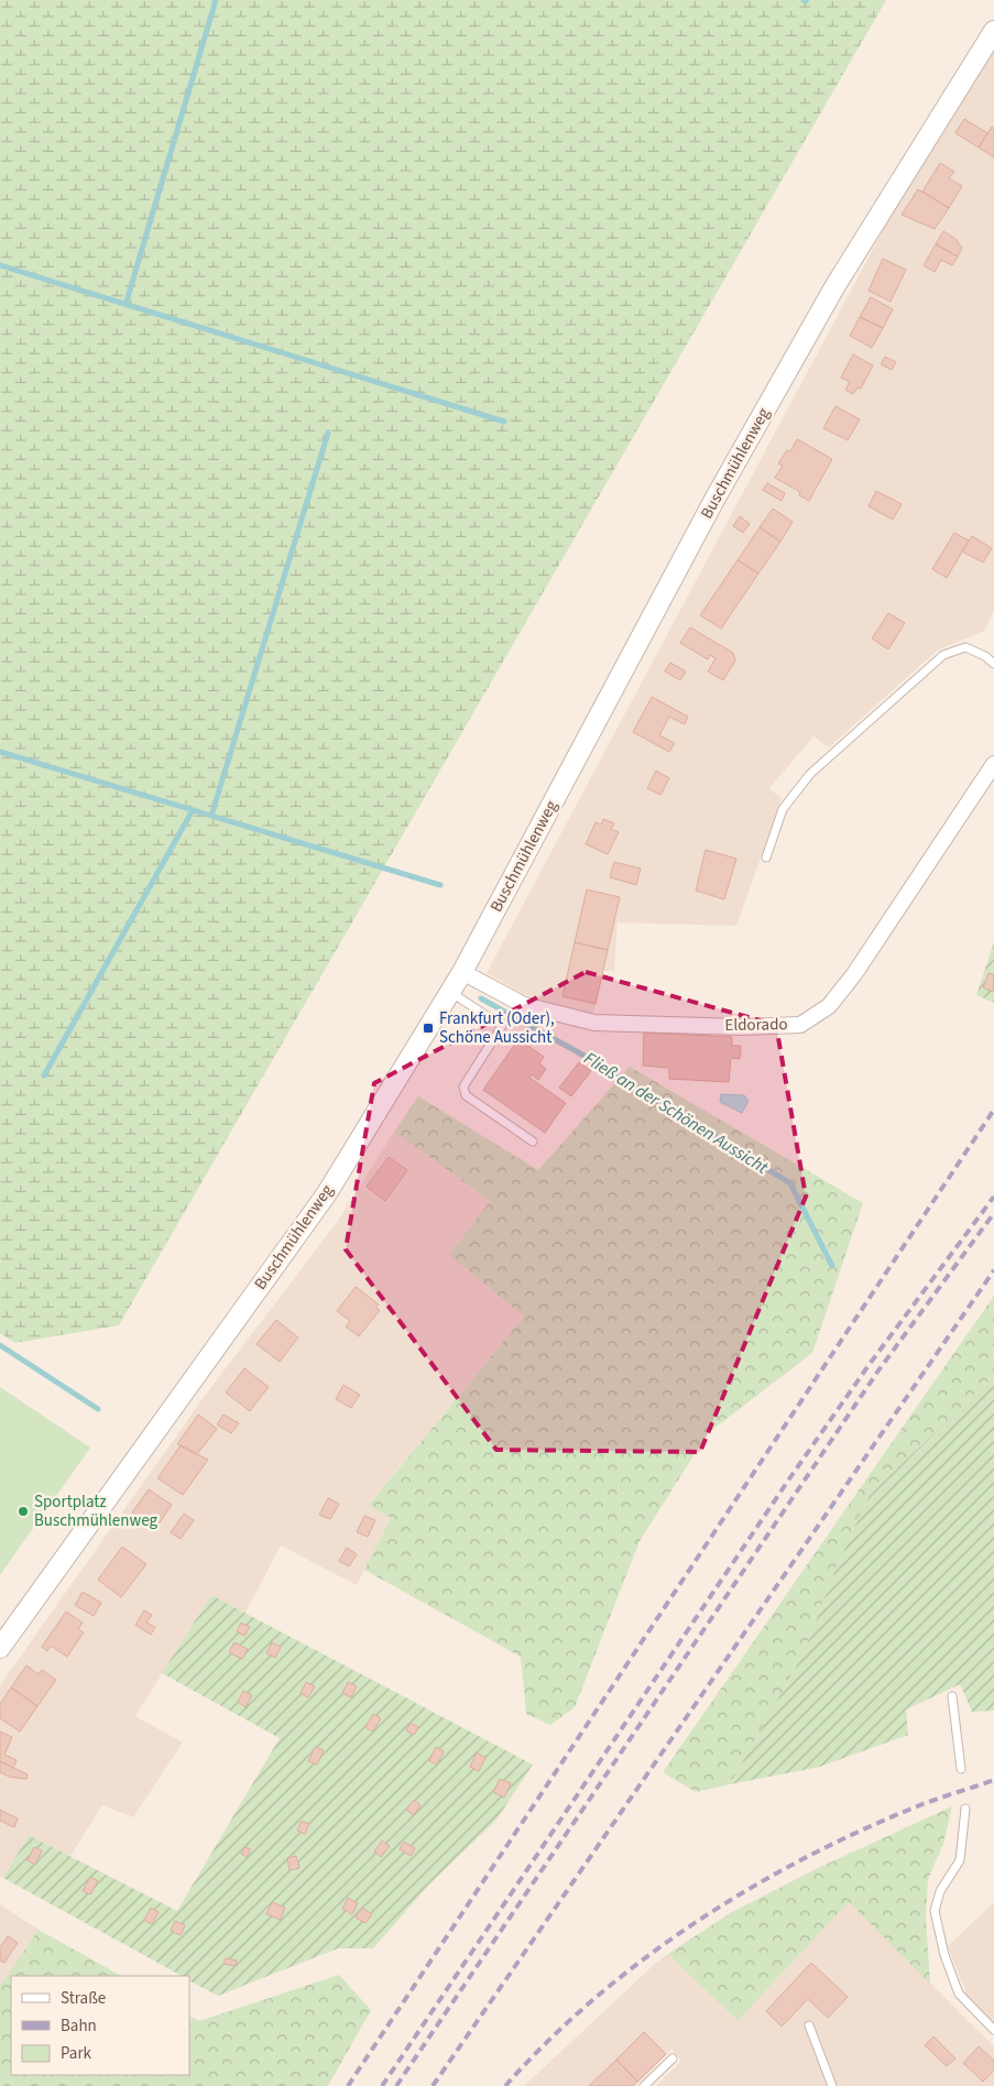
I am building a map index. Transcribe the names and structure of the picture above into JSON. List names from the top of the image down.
{
  "streets": {
    "street": ["Buschmühlenweg", "Eldorado"]
  },
  "crossings": [
    ["Buschmühlenweg", "Eldorado"]
  ],
  "water": ["Fließ an der Schönen Aussicht"],
  "places": {
    "transit": ["Frankfurt (Oder), Schöne Aussicht"],
    "other": ["Sportplatz Buschmühlenweg"]
  },
  "legend": ["Straße", "Bahn", "Park"]
}
